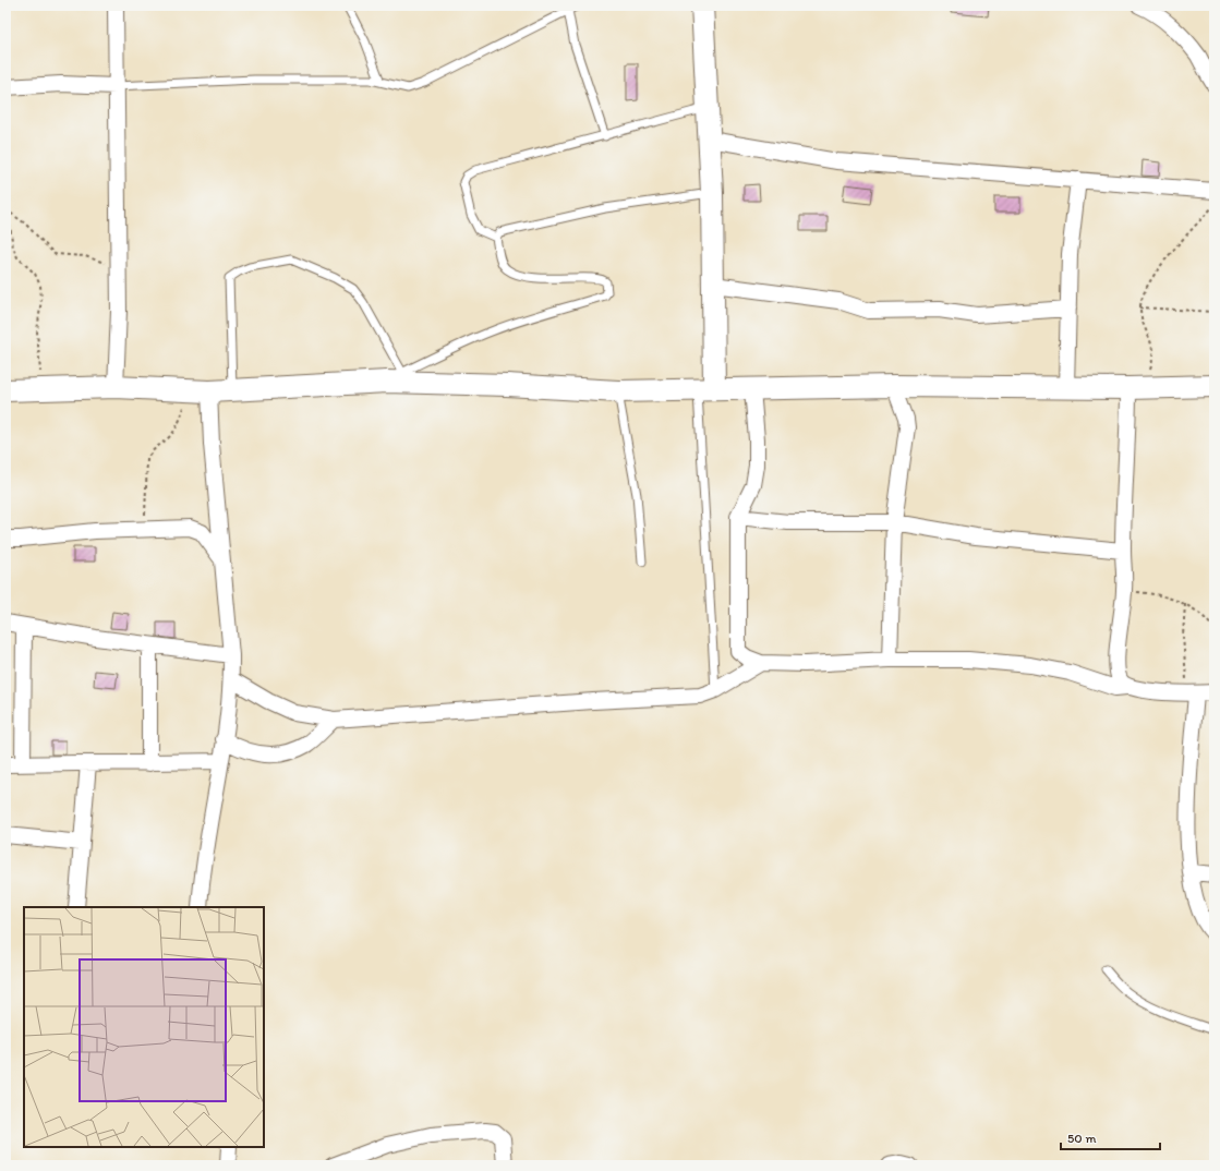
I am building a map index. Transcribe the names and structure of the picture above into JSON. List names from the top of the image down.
{
  "scale_bar": "50 m"
}
